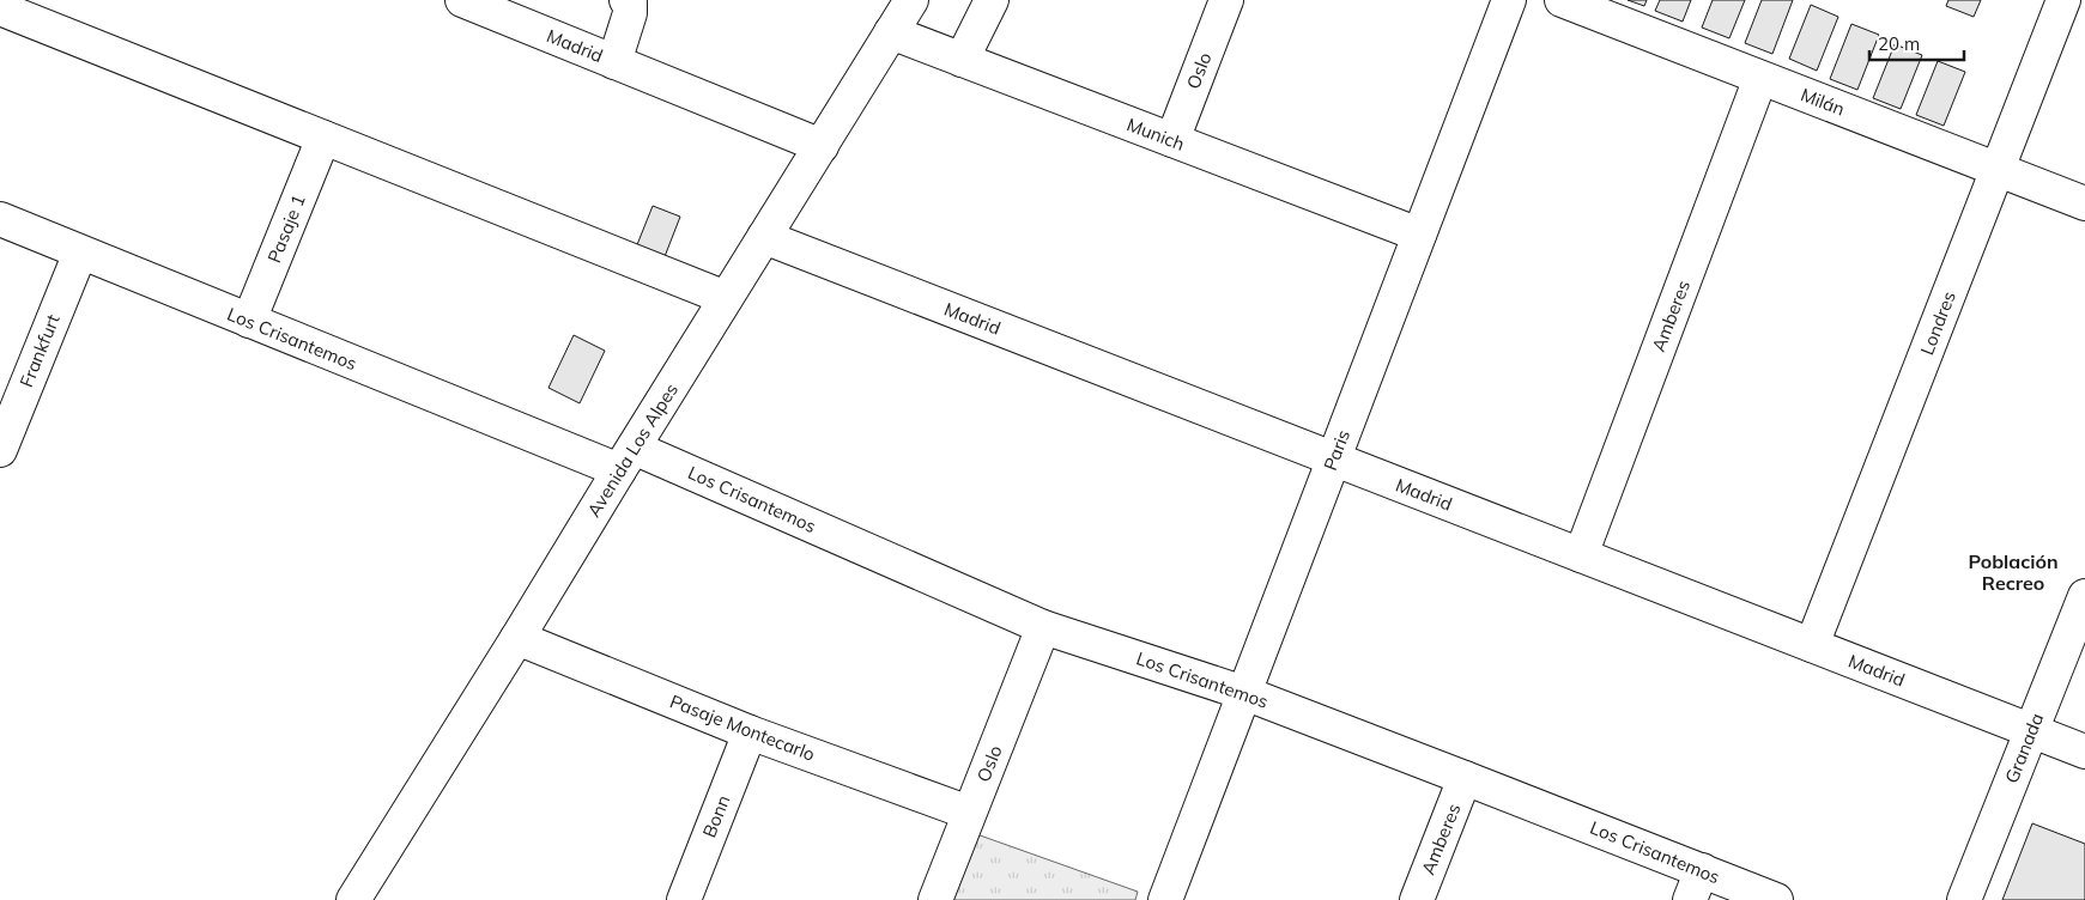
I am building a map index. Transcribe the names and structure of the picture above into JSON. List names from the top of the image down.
{
  "streets": {
    "street": [
      "Madrid",
      "Oslo",
      "Milán",
      "Munich",
      "Pasaje 1",
      "Amberes",
      "Londres",
      "Los Crisantemos",
      "Frankfurt",
      "Avenida Los Alpes",
      "Paris",
      "Pasaje Montecarlo",
      "Granada",
      "Bonn"
    ]
  },
  "crossings": [
    ["Madrid", "Amberes"],
    ["Madrid", "Londres"],
    ["Madrid", "Avenida Los Alpes"],
    ["Madrid", "Paris"],
    ["Madrid", "Granada"],
    ["Oslo", "Munich"],
    ["Oslo", "Los Crisantemos"],
    ["Oslo", "Pasaje Montecarlo"],
    ["Milán", "Amberes"],
    ["Milán", "Londres"],
    ["Munich", "Avenida Los Alpes"],
    ["Munich", "Paris"],
    ["Pasaje 1", "Los Crisantemos"],
    ["Amberes", "Los Crisantemos"],
    ["Los Crisantemos", "Frankfurt"],
    ["Los Crisantemos", "Avenida Los Alpes"],
    ["Los Crisantemos", "Paris"],
    ["Avenida Los Alpes", "Pasaje Montecarlo"],
    ["Pasaje Montecarlo", "Bonn"]
  ],
  "districts": ["Población Recreo"],
  "scale_bar": "20 m"
}
